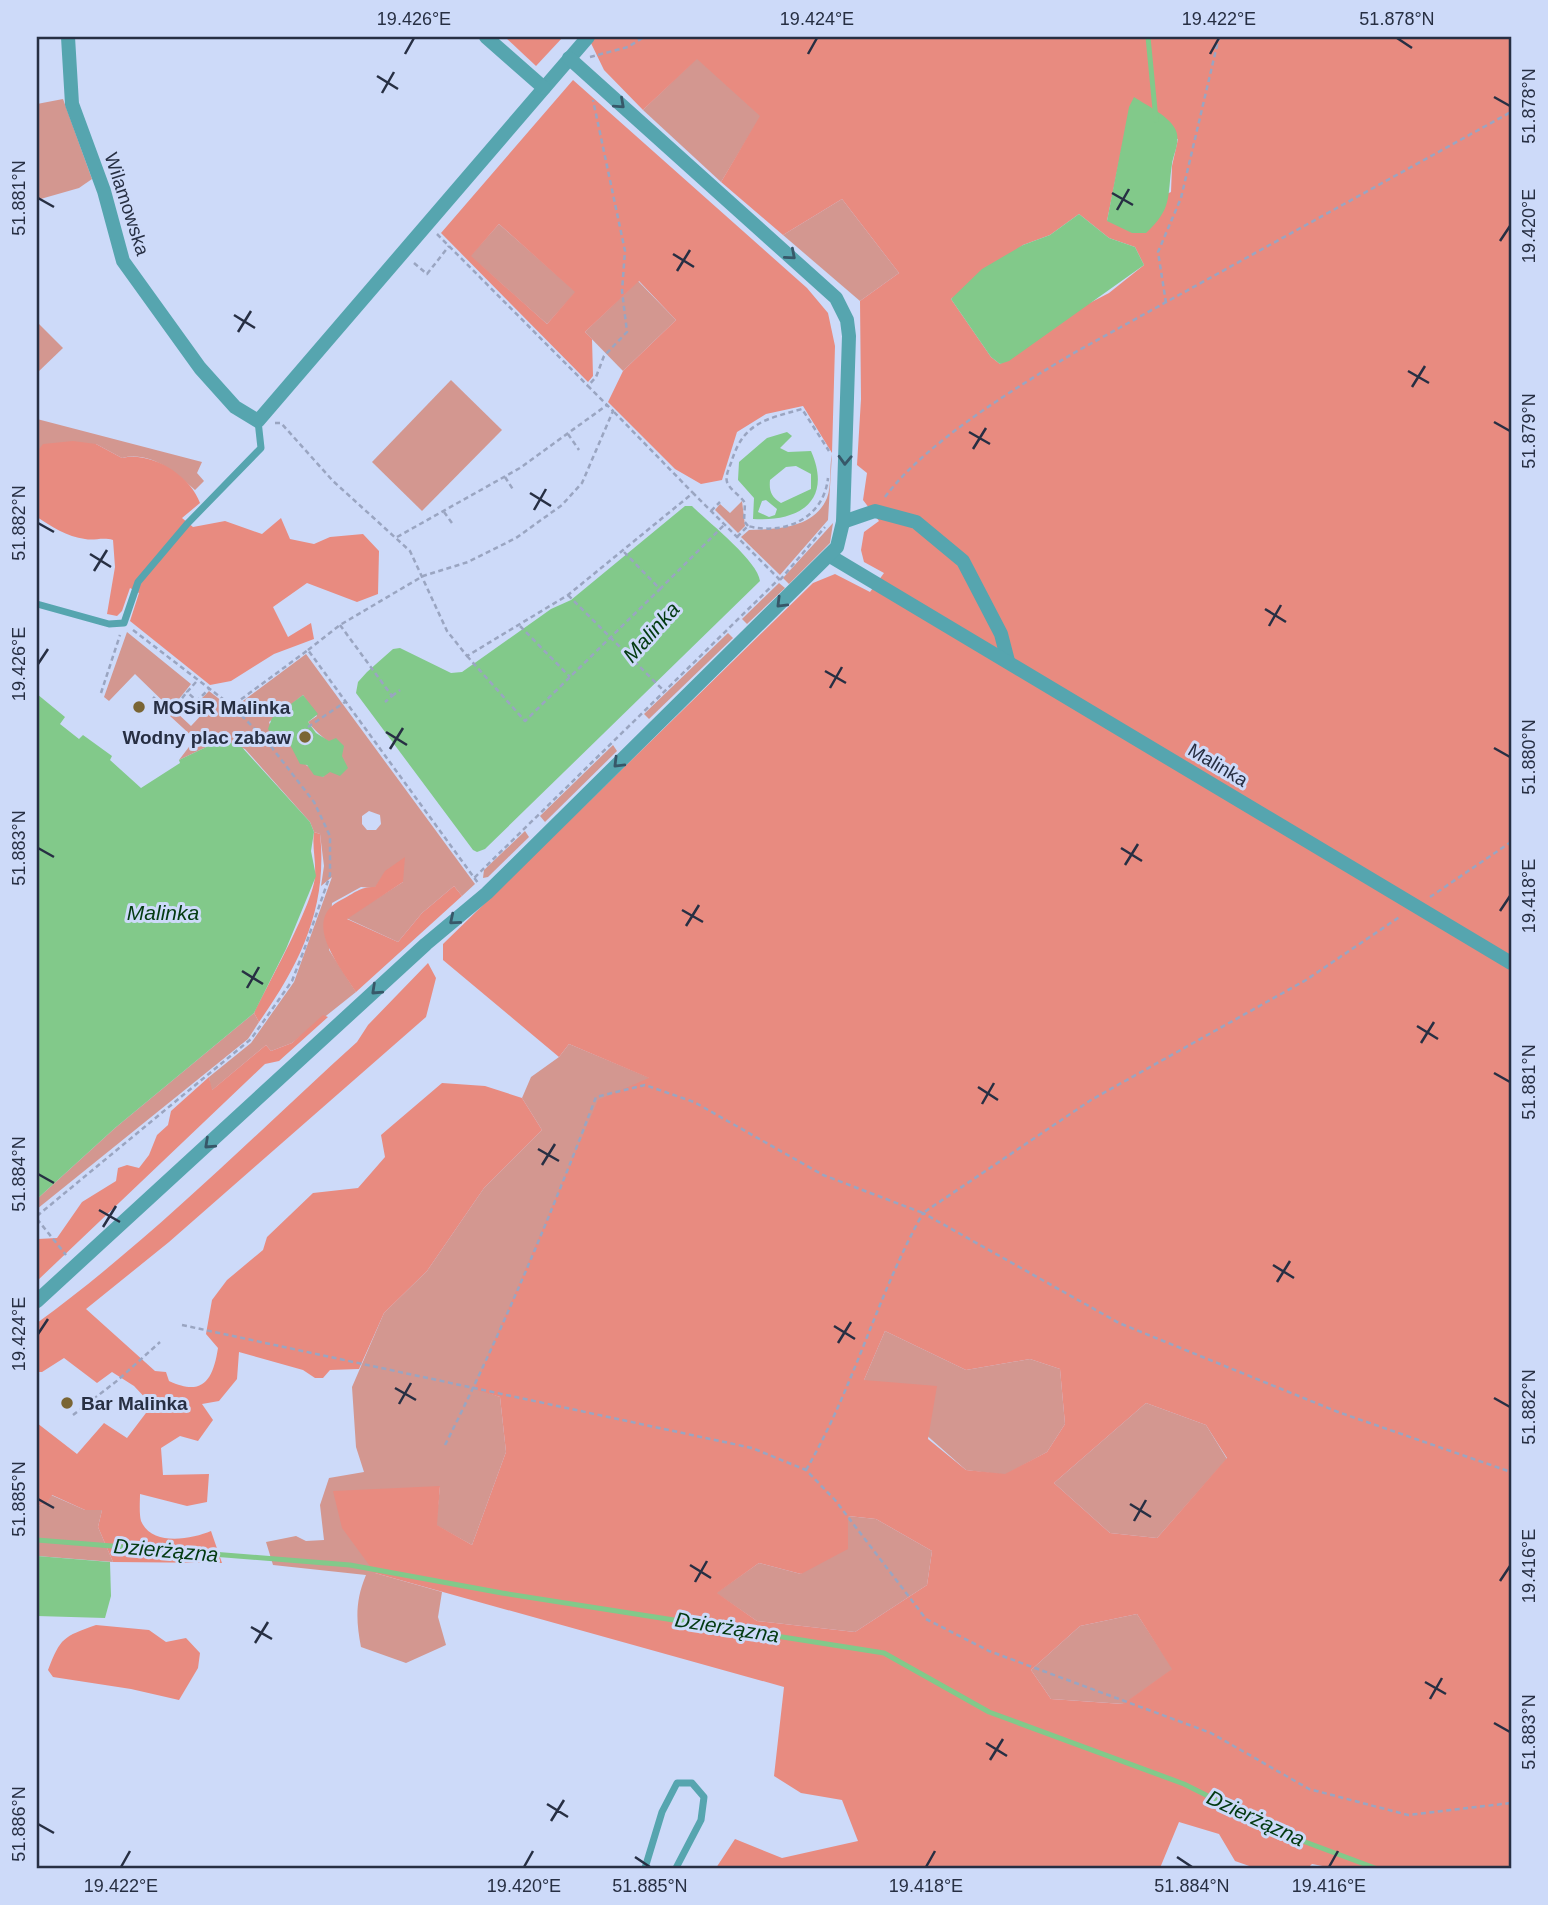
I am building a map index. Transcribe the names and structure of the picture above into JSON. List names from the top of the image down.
{
  "streets": {
    "street": ["Wilamowska", "Malinka"]
  },
  "water": ["Malinka", "Dzierżązna"],
  "places": ["MOSiR Malinka", "Wodny plac zabaw", "Bar Malinka"],
  "coordinates": [
    "19.426°E",
    "19.424°E",
    "19.422°E",
    "51.878°N",
    "51.881°N",
    "19.420°E",
    "51.879°N",
    "51.882°N",
    "51.880°N",
    "51.883°N",
    "19.418°E",
    "51.884°N",
    "51.885°N",
    "19.416°E",
    "51.886°N"
  ]
}
